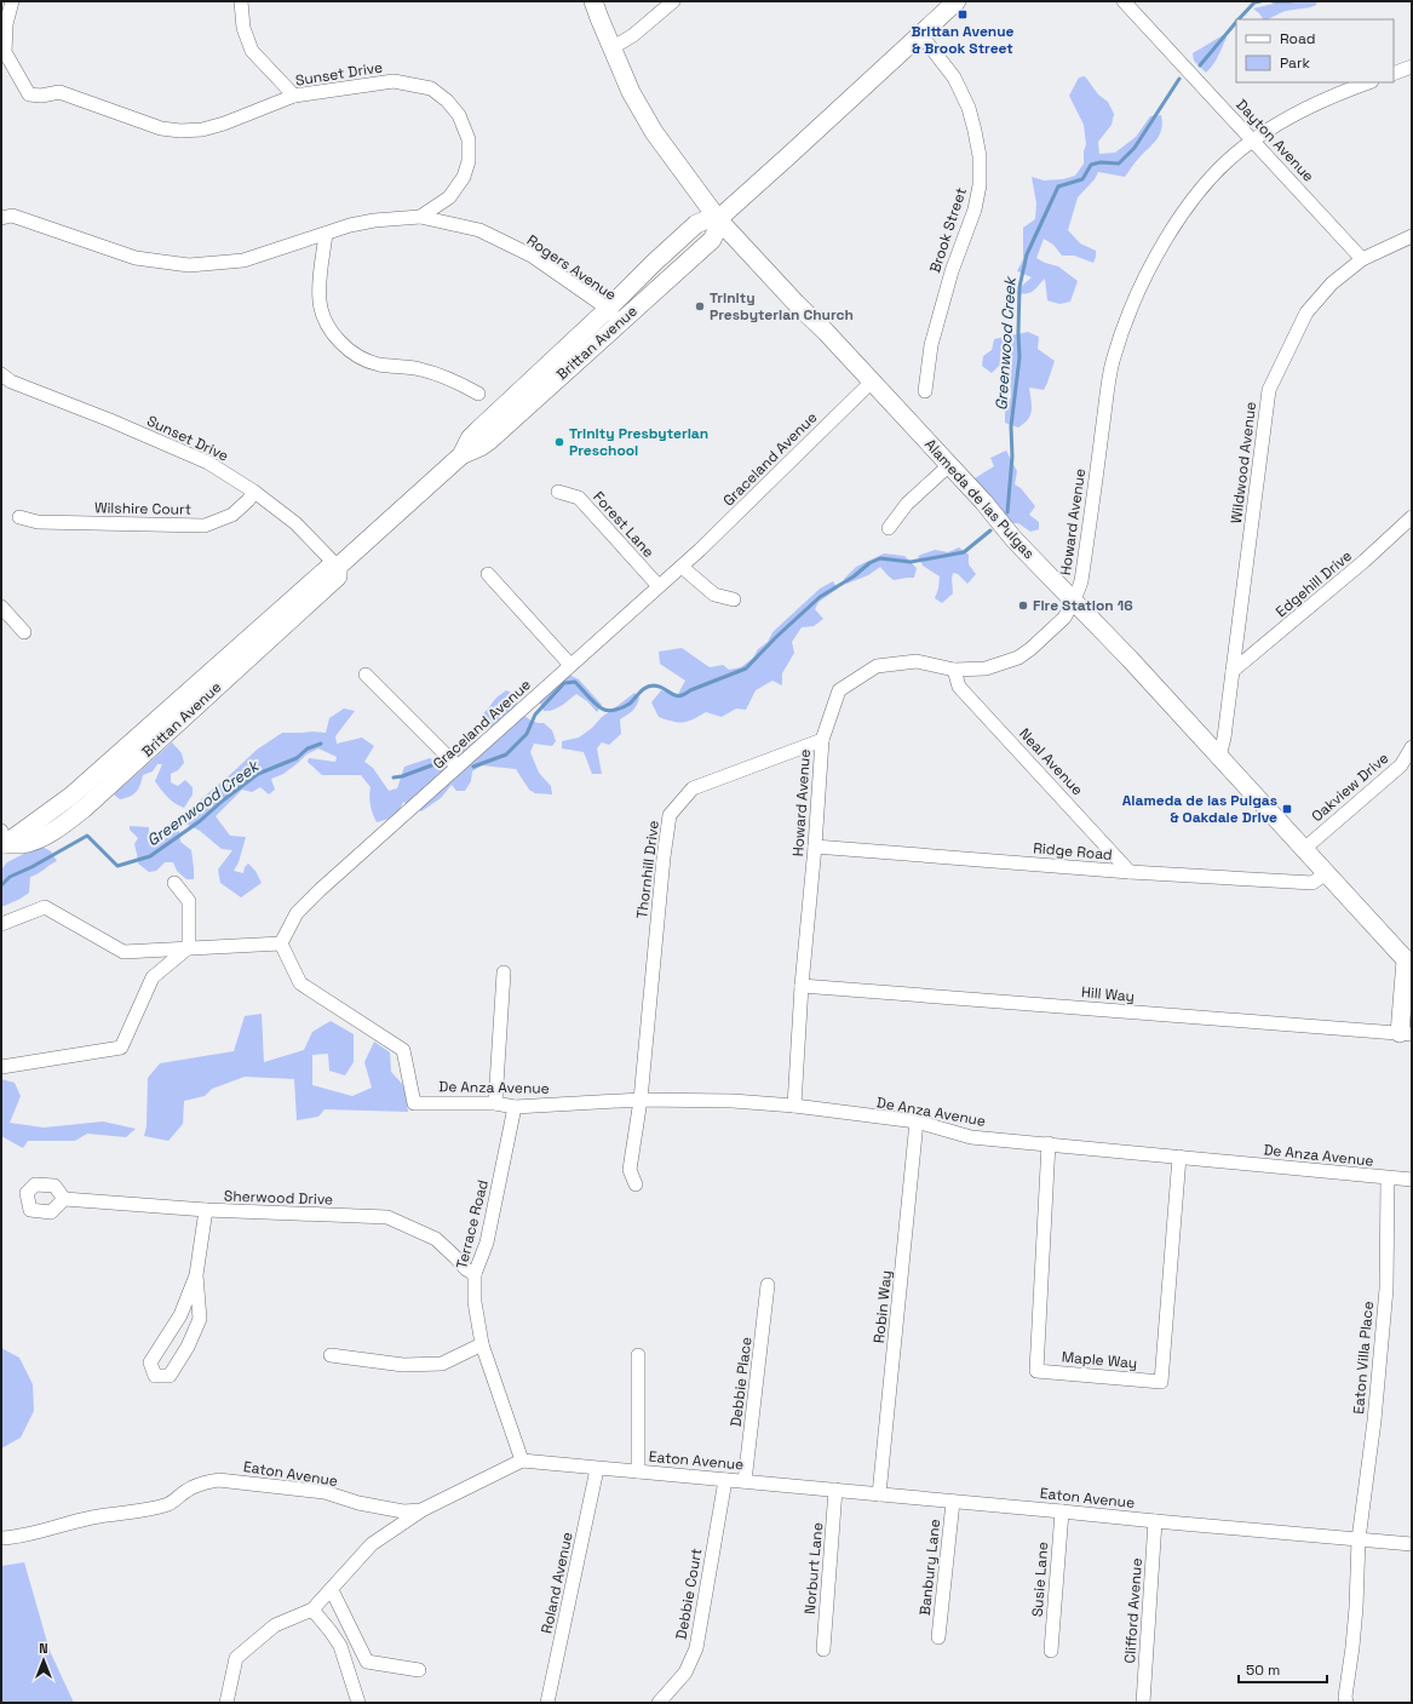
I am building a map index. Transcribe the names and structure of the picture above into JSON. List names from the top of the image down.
{
  "streets": {
    "main road": ["Brittan Avenue", "Alameda de las Pulgas"],
    "street": [
      "Sunset Drive",
      "Dayton Avenue",
      "Brook Street",
      "Rogers Avenue",
      "Graceland Avenue",
      "Wildwood Avenue",
      "Wilshire Court",
      "Howard Avenue",
      "Forest Lane",
      "Edgehill Drive",
      "Neal Avenue",
      "Oakview Drive",
      "Ridge Road",
      "Thornhill Drive",
      "Hill Way",
      "De Anza Avenue",
      "Sherwood Drive",
      "Terrace Road",
      "Robin Way",
      "Eaton Villa Place",
      "Maple Way",
      "Debbie Place",
      "Eaton Avenue",
      "Banbury Lane",
      "Norburt Lane",
      "Susie Lane",
      "Roland Avenue",
      "Debbie Court",
      "Clifford Avenue"
    ]
  },
  "crossings": [
    ["Sunset Drive", "Rogers Avenue"],
    ["Sunset Drive", "Brittan Avenue"],
    ["Sunset Drive", "Wilshire Court"],
    ["Dayton Avenue", "Wildwood Avenue"],
    ["Dayton Avenue", "Howard Avenue"],
    ["Brook Street", "Brittan Avenue"],
    ["Rogers Avenue", "Brittan Avenue"],
    ["Brittan Avenue", "Alameda de las Pulgas"],
    ["Graceland Avenue", "Alameda de las Pulgas"],
    ["Graceland Avenue", "Forest Lane"],
    ["Graceland Avenue", "De Anza Avenue"],
    ["Wildwood Avenue", "Alameda de las Pulgas"],
    ["Wildwood Avenue", "Edgehill Drive"],
    ["Alameda de las Pulgas", "Howard Avenue"],
    ["Alameda de las Pulgas", "Oakview Drive"],
    ["Alameda de las Pulgas", "Ridge Road"],
    ["Howard Avenue", "Neal Avenue"],
    ["Howard Avenue", "Ridge Road"],
    ["Howard Avenue", "Thornhill Drive"],
    ["Howard Avenue", "Hill Way"],
    ["Howard Avenue", "De Anza Avenue"],
    ["Neal Avenue", "Ridge Road"],
    ["Thornhill Drive", "De Anza Avenue"],
    ["De Anza Avenue", "Terrace Road"],
    ["De Anza Avenue", "Robin Way"],
    ["De Anza Avenue", "Eaton Villa Place"],
    ["De Anza Avenue", "Maple Way"],
    ["Sherwood Drive", "Terrace Road"],
    ["Terrace Road", "Eaton Avenue"],
    ["Robin Way", "Eaton Avenue"],
    ["Eaton Villa Place", "Eaton Avenue"],
    ["Debbie Place", "Eaton Avenue"],
    ["Eaton Avenue", "Banbury Lane"],
    ["Eaton Avenue", "Norburt Lane"],
    ["Eaton Avenue", "Susie Lane"],
    ["Eaton Avenue", "Roland Avenue"],
    ["Eaton Avenue", "Debbie Court"],
    ["Eaton Avenue", "Clifford Avenue"]
  ],
  "water": ["Greenwood Creek"],
  "places": {
    "transit": ["Brittan Avenue & Brook Street", "Alameda de las Pulgas & Oakdale Drive"],
    "other": ["Trinity Presbyterian Church", "Trinity Presbyterian Preschool", "Fire Station 16"]
  },
  "legend": ["Road", "Park"],
  "scale_bar": "50 m",
  "north": "top"
}
